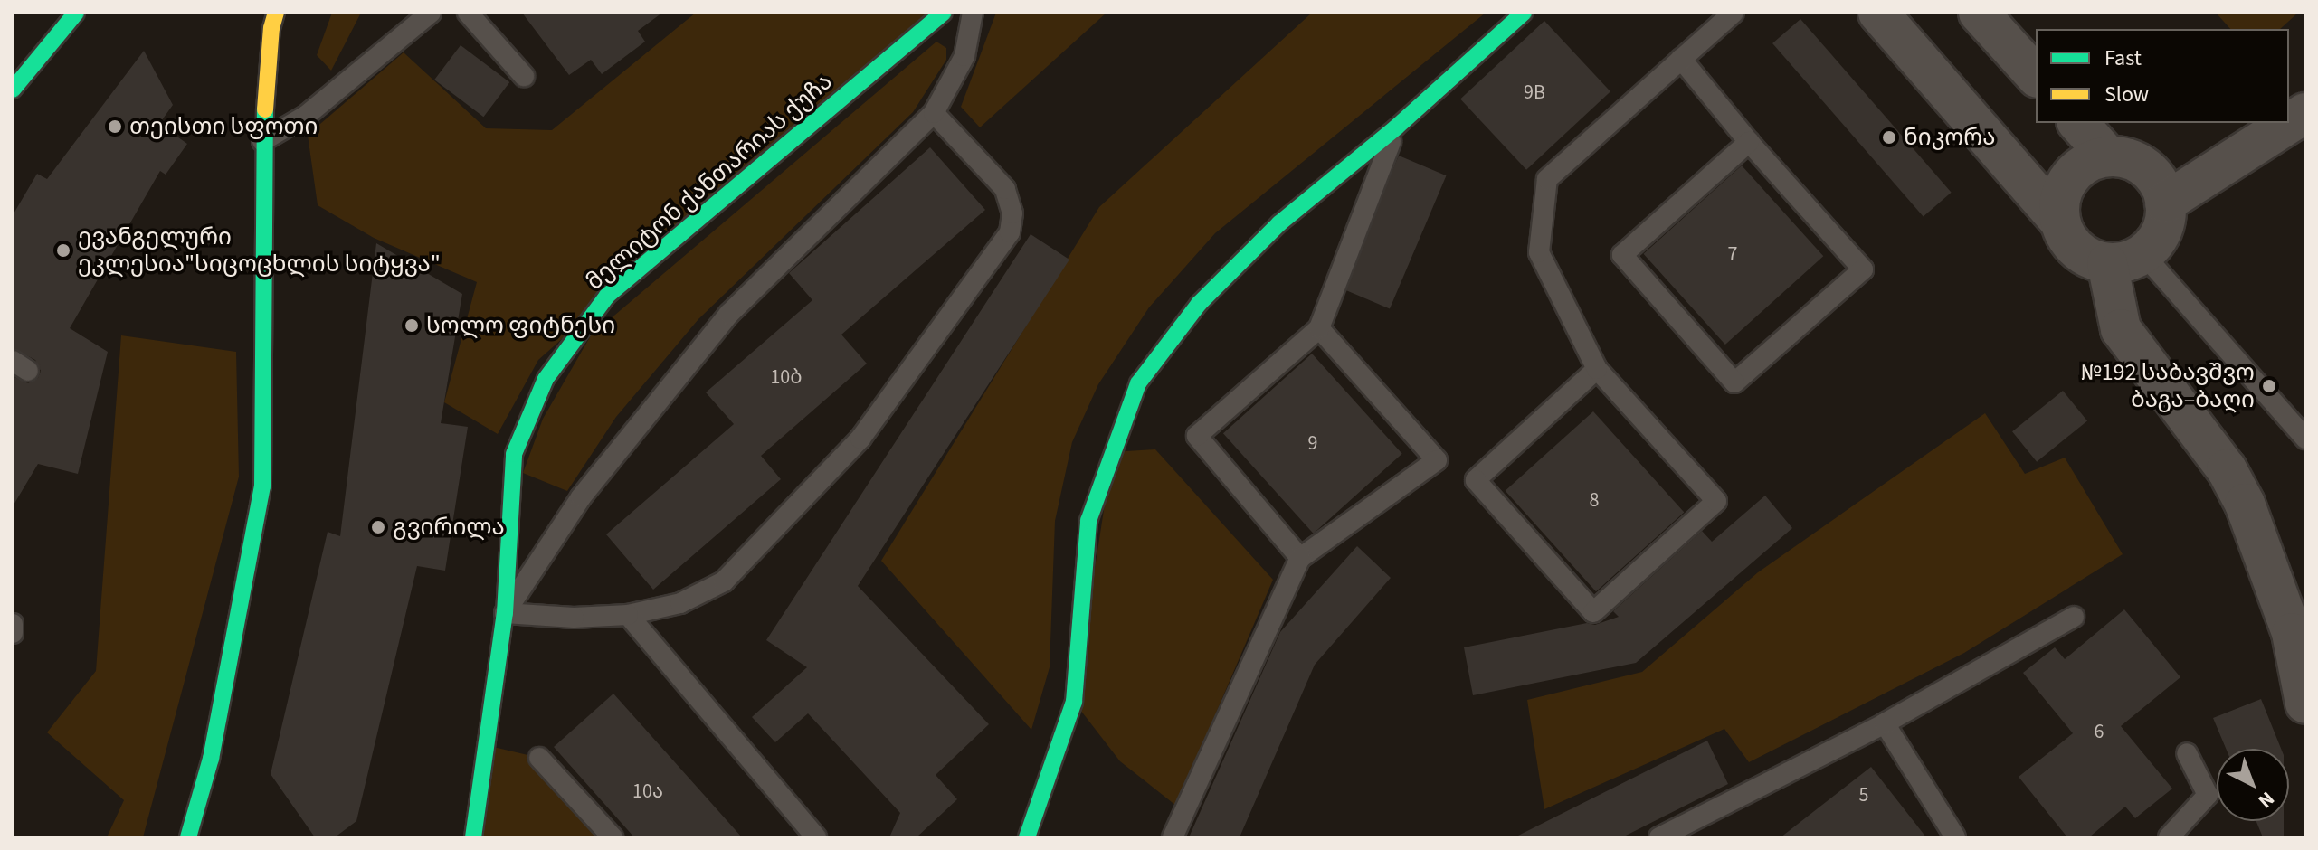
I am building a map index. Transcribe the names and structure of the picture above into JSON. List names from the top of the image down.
{
  "streets": {
    "street": ["მელიტონ ქანთარიას ქუჩა"]
  },
  "places": [
    "თეისთი სფოთი",
    "ნიკორა",
    "ევანგელური ეკლესია\"სიცოცხლის სიტყვა\"",
    "სოლო ფიტნესი",
    "№192 საბავშვო ბაგა–ბაღი",
    "გვირილა"
  ],
  "house_numbers": [
    "9B",
    "7",
    "10ბ",
    "9",
    "8",
    "6",
    "10ა",
    "5"
  ],
  "legend": ["Fast", "Slow"],
  "north": "bottom right"
}
